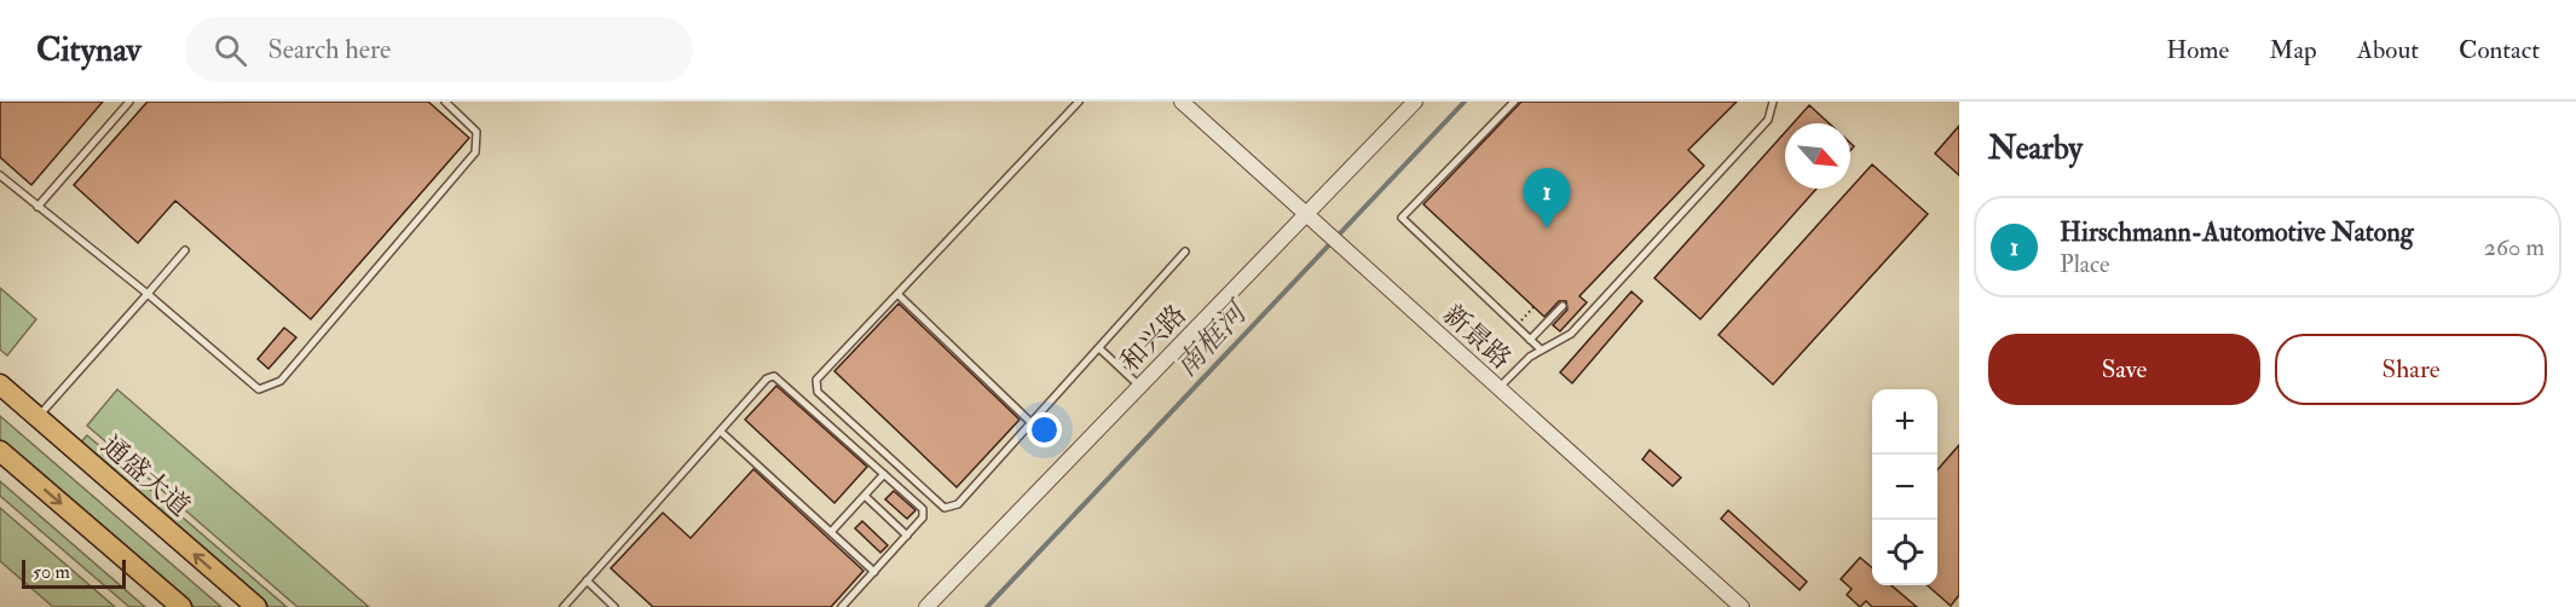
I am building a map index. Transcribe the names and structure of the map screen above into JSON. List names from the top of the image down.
{
  "streets": {
    "main road": ["通盛大道"],
    "street": ["新景路", "和兴路"]
  },
  "crossings": [
    ["新景路", "和兴路"]
  ],
  "water": ["南框河"],
  "scale_bar": "50 m",
  "north": "bottom right",
  "page": {
    "header": "Citynav",
    "search": "Search here",
    "nav": [
      "Home",
      "Map",
      "About",
      "Contact"
    ],
    "heading": "Nearby",
    "pins": "1",
    "list": [
      {
        "mark": "1",
        "name": "Hirschmann-Automotive Natong",
        "note": "Place",
        "value": "260 m"
      }
    ],
    "buttons": ["Save", "Share"],
    "map_buttons": ["+", "−"],
    "scale": "50 m"
  }
}
